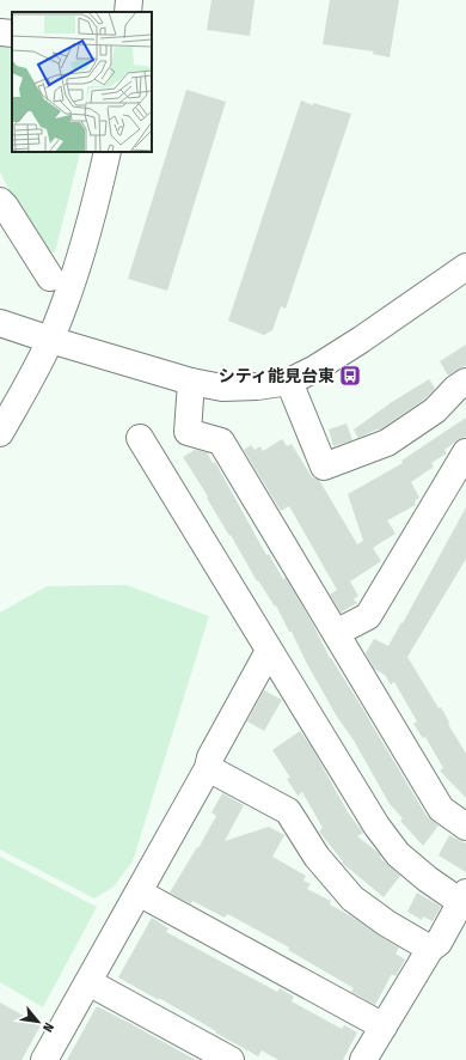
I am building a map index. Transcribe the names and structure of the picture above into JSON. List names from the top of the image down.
{
  "places": {
    "bus stop": ["シティ能見台東"]
  },
  "north": "bottom right"
}
